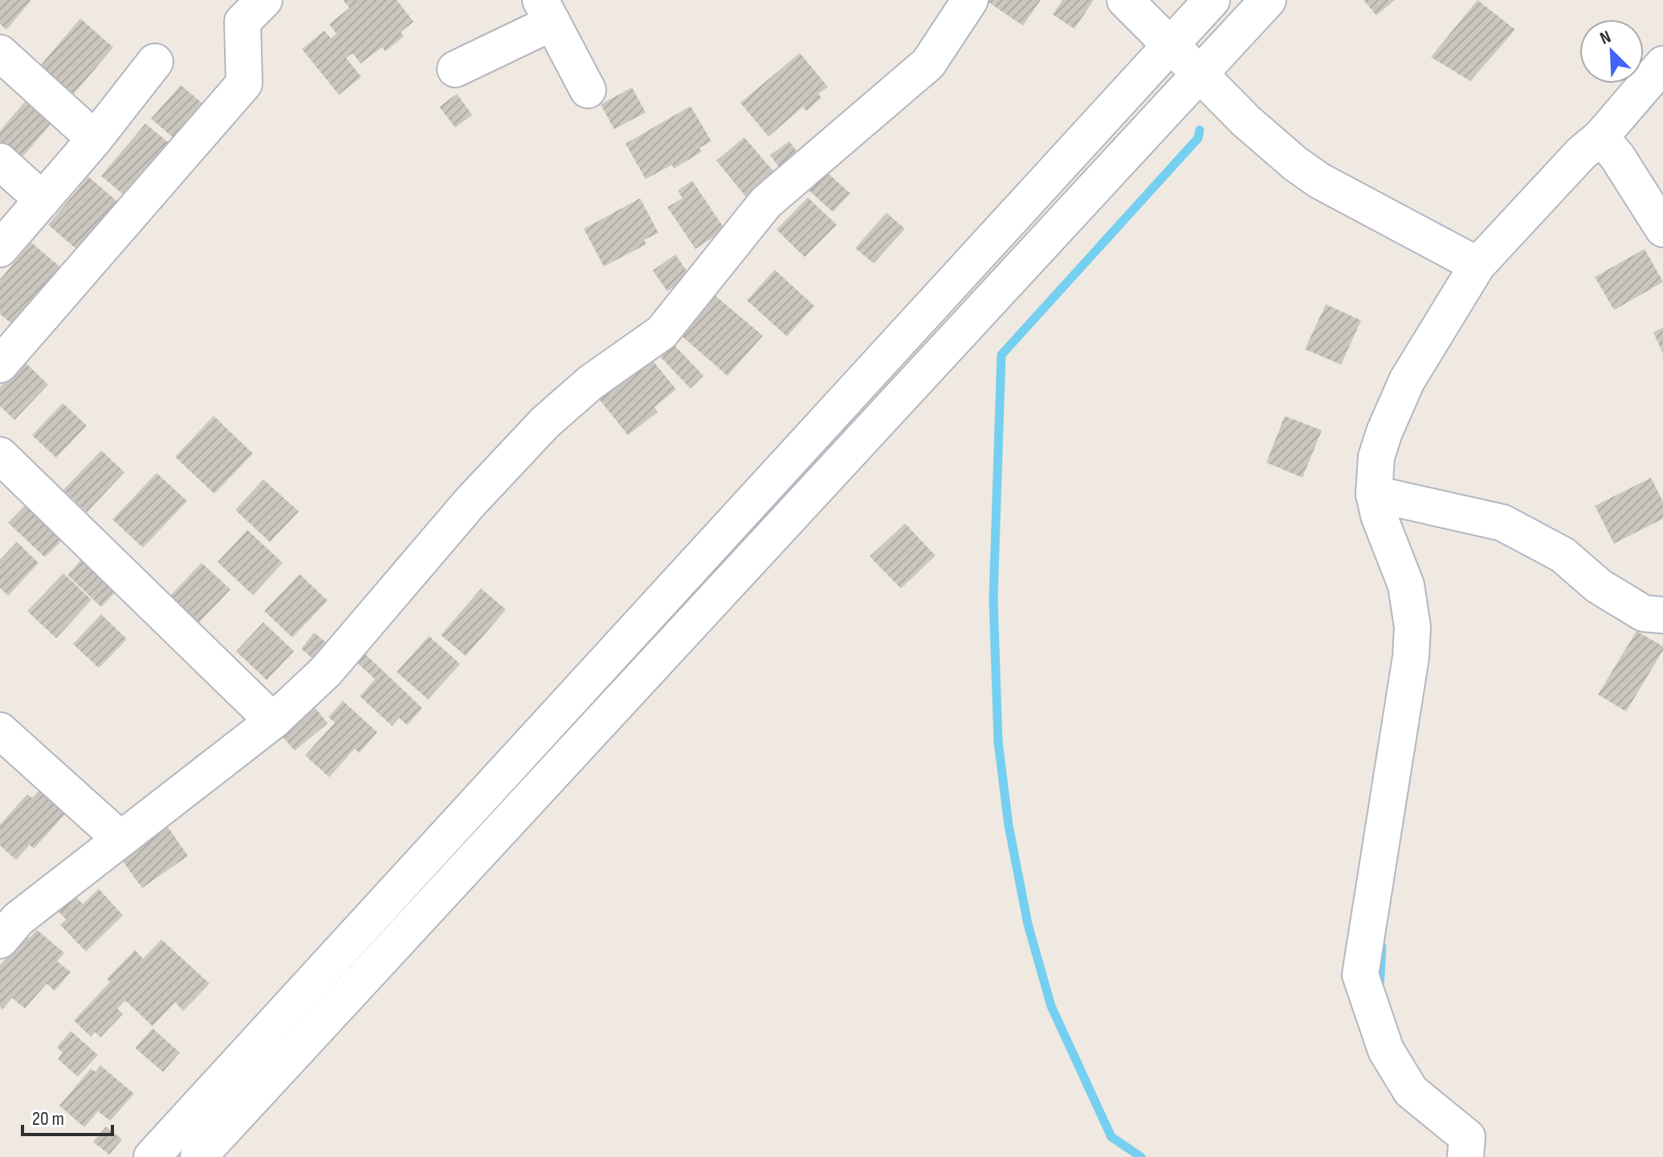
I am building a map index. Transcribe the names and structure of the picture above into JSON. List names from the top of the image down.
{
  "scale_bar": "20 m",
  "north": "top left"
}
